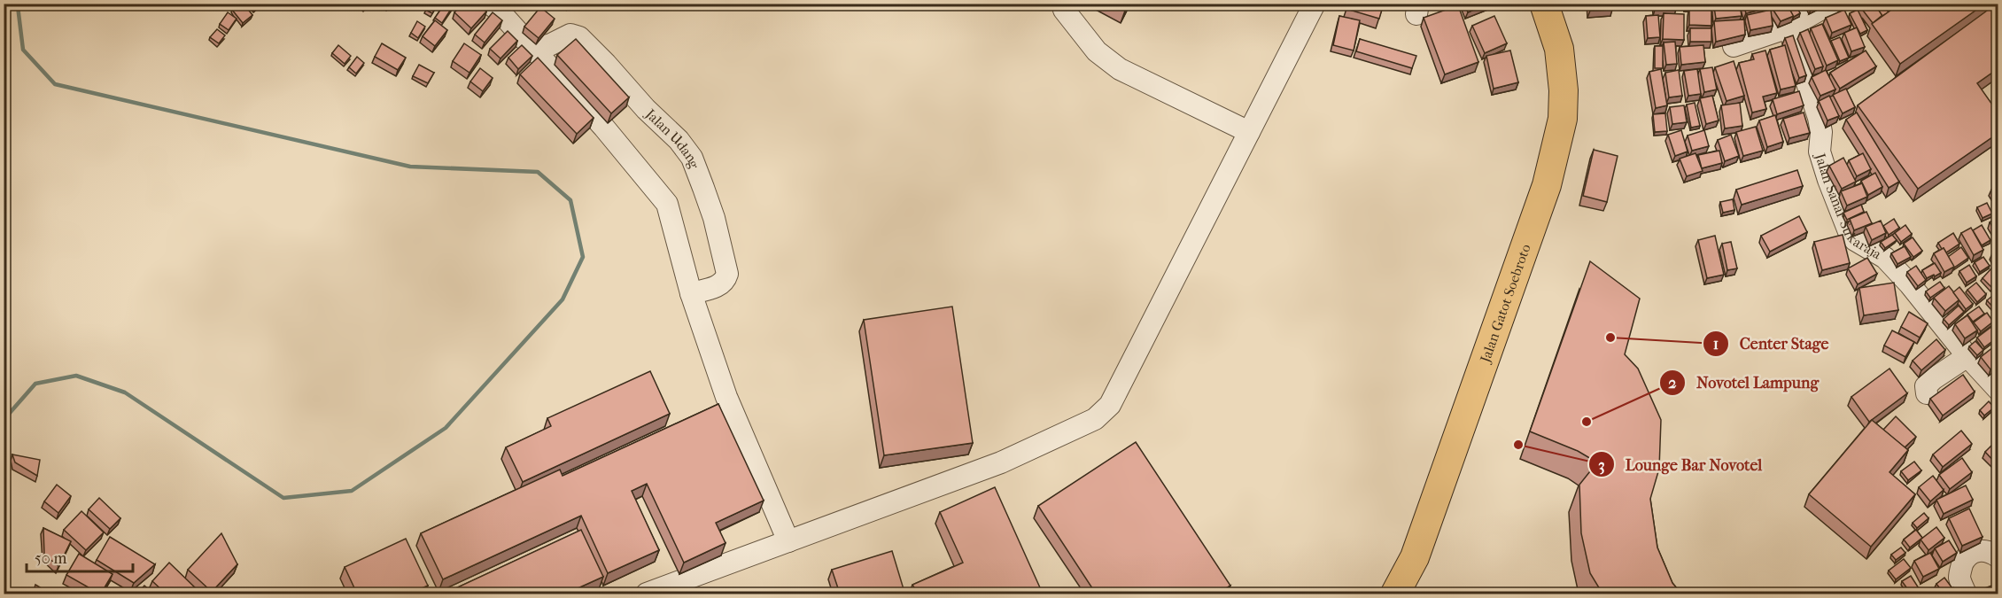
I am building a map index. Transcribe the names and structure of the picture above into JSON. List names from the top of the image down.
{
  "streets": {
    "main road": ["Jalan Gatot Soebroto"],
    "street": ["Jalan Udang", "Jalan Sanar Sukaraja"]
  },
  "places": ["Center Stage", "Novotel Lampung", "Lounge Bar Novotel"],
  "scale_bar": "50 m"
}
